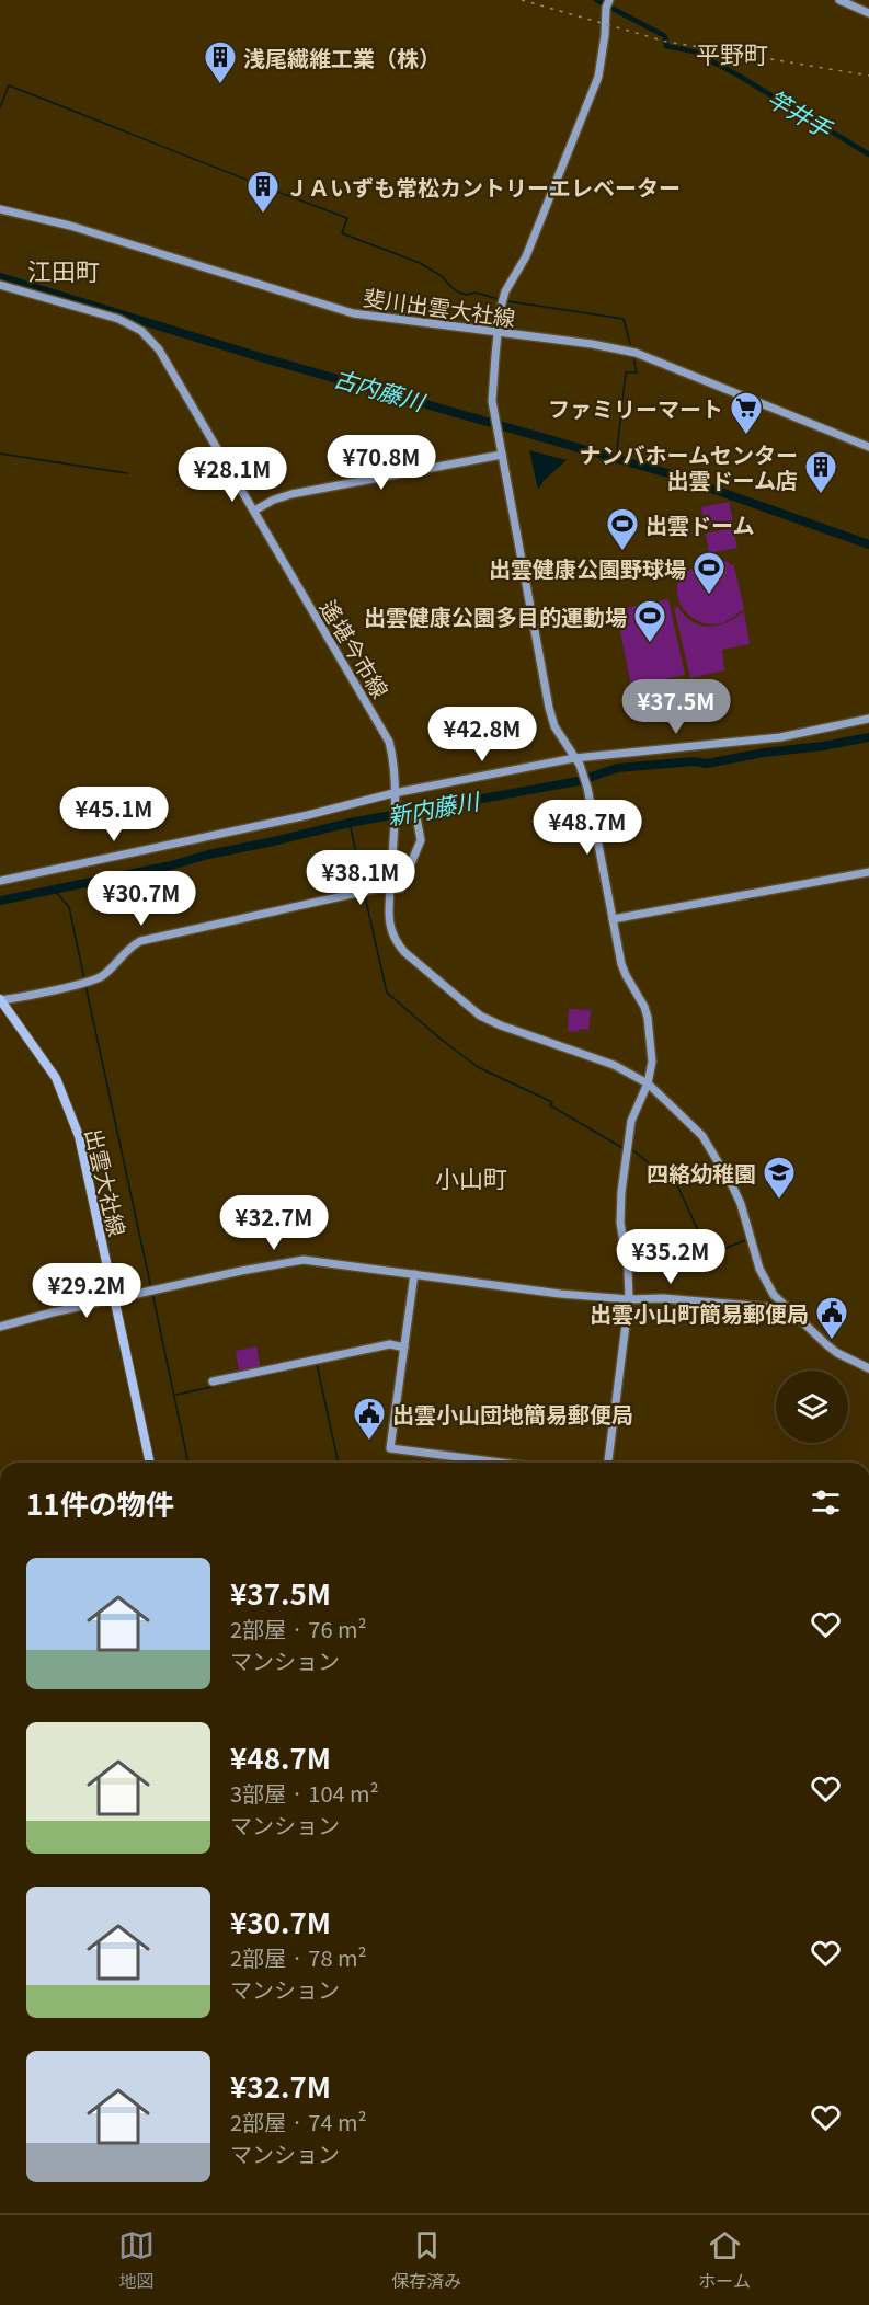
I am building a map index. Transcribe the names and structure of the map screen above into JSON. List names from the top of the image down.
{
  "streets": {
    "main road": ["出雲大社線"],
    "street": ["斐川出雲大社線", "遙堪今市線"]
  },
  "districts": ["平野町", "江田町", "小山町"],
  "water": ["竿井手", "古内藤川", "新内藤川"],
  "places": {
    "building": ["浅尾繊維工業（株）", "ＪＡいずも常松カントリーエレベーター", "ナンバホームセンター 出雲ドーム店"],
    "supermarket": ["ファミリーマート"],
    "sports": ["出雲ドーム", "出雲健康公園野球場", "出雲健康公園多目的運動場"],
    "school or university": ["四絡幼稚園"],
    "public building": ["出雲小山町簡易郵便局", "出雲小山団地簡易郵便局"]
  },
  "page": {
    "price": [
      "¥70.8M",
      "¥28.1M",
      "¥37.5M",
      "¥42.8M",
      "¥45.1M",
      "¥48.7M",
      "¥38.1M",
      "¥30.7M",
      "¥32.7M",
      "¥35.2M",
      "¥29.2M"
    ],
    "heading": "11件の物件",
    "list": [
      {
        "name": "¥37.5M",
        "note": "2部屋 · 76 m² · マンション"
      },
      {
        "name": "¥48.7M",
        "note": "3部屋 · 104 m² · マンション"
      },
      {
        "name": "¥30.7M",
        "note": "2部屋 · 78 m² · マンション"
      },
      {
        "name": "¥32.7M",
        "note": "2部屋 · 74 m² · マンション"
      }
    ],
    "tabs": ["地図", "保存済み", "ホーム"]
  }
}
